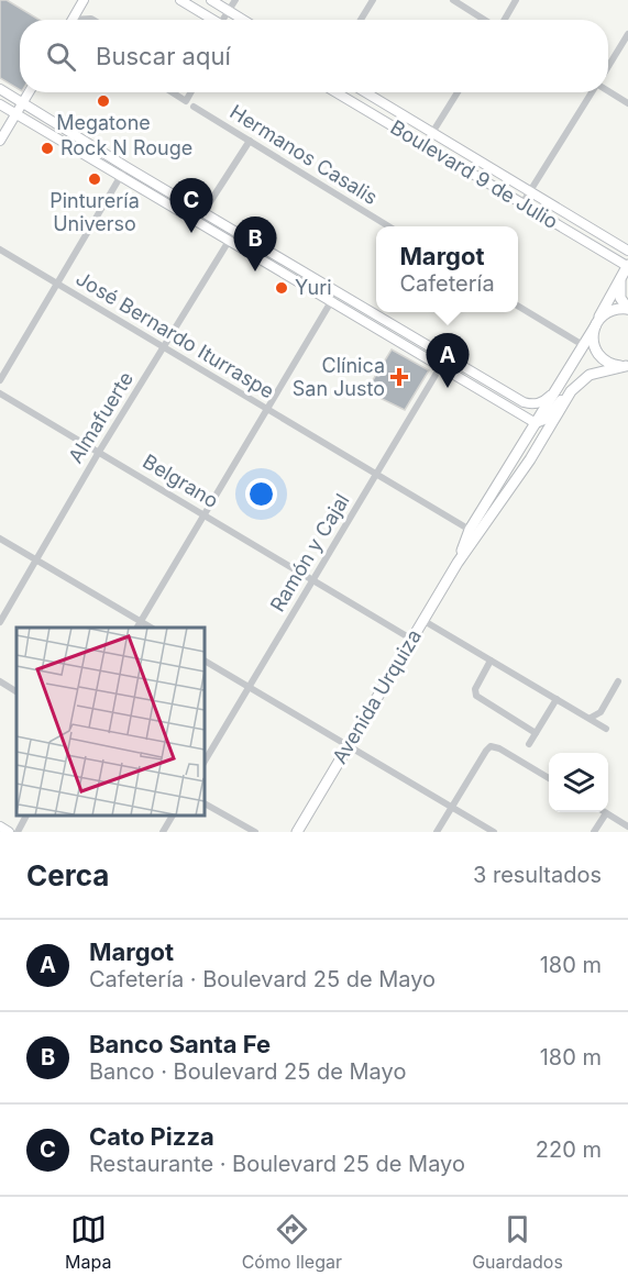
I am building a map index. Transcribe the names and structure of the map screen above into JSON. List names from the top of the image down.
{
  "streets": {
    "main road": ["Boulevard 9 de Julio", "Avenida Urquiza"],
    "street": [
      "Hermanos Casalis",
      "José Bernardo Iturraspe",
      "Almafuerte",
      "Belgrano",
      "Ramón y Cajal"
    ]
  },
  "crossings": [
    ["Boulevard 9 de Julio", "Avenida Urquiza"],
    ["José Bernardo Iturraspe", "Almafuerte"],
    ["José Bernardo Iturraspe", "Ramón y Cajal"],
    ["José Bernardo Iturraspe", "Avenida Urquiza"],
    ["Almafuerte", "Belgrano"],
    ["Belgrano", "Ramón y Cajal"],
    ["Belgrano", "Avenida Urquiza"]
  ],
  "places": {
    "other": [
      "Megatone",
      "Rock N Rouge",
      "Pinturería Universo",
      "Yuri"
    ],
    "health": ["Clínica San Justo"]
  },
  "page": {
    "search": "Buscar aquí",
    "pins": ["C", "B", "A"],
    "popup": ["Margot", "Cafetería"],
    "heading": ["Cerca", "3 resultados"],
    "list": [
      {
        "mark": "A",
        "name": "Margot",
        "note": "Cafetería · Boulevard 25 de Mayo",
        "value": "180 m"
      },
      {
        "mark": "B",
        "name": "Banco Santa Fe",
        "note": "Banco · Boulevard 25 de Mayo",
        "value": "180 m"
      },
      {
        "mark": "C",
        "name": "Cato Pizza",
        "note": "Restaurante · Boulevard 25 de Mayo",
        "value": "220 m"
      }
    ],
    "nav": ["Mapa", "Cómo llegar", "Guardados"]
  }
}
